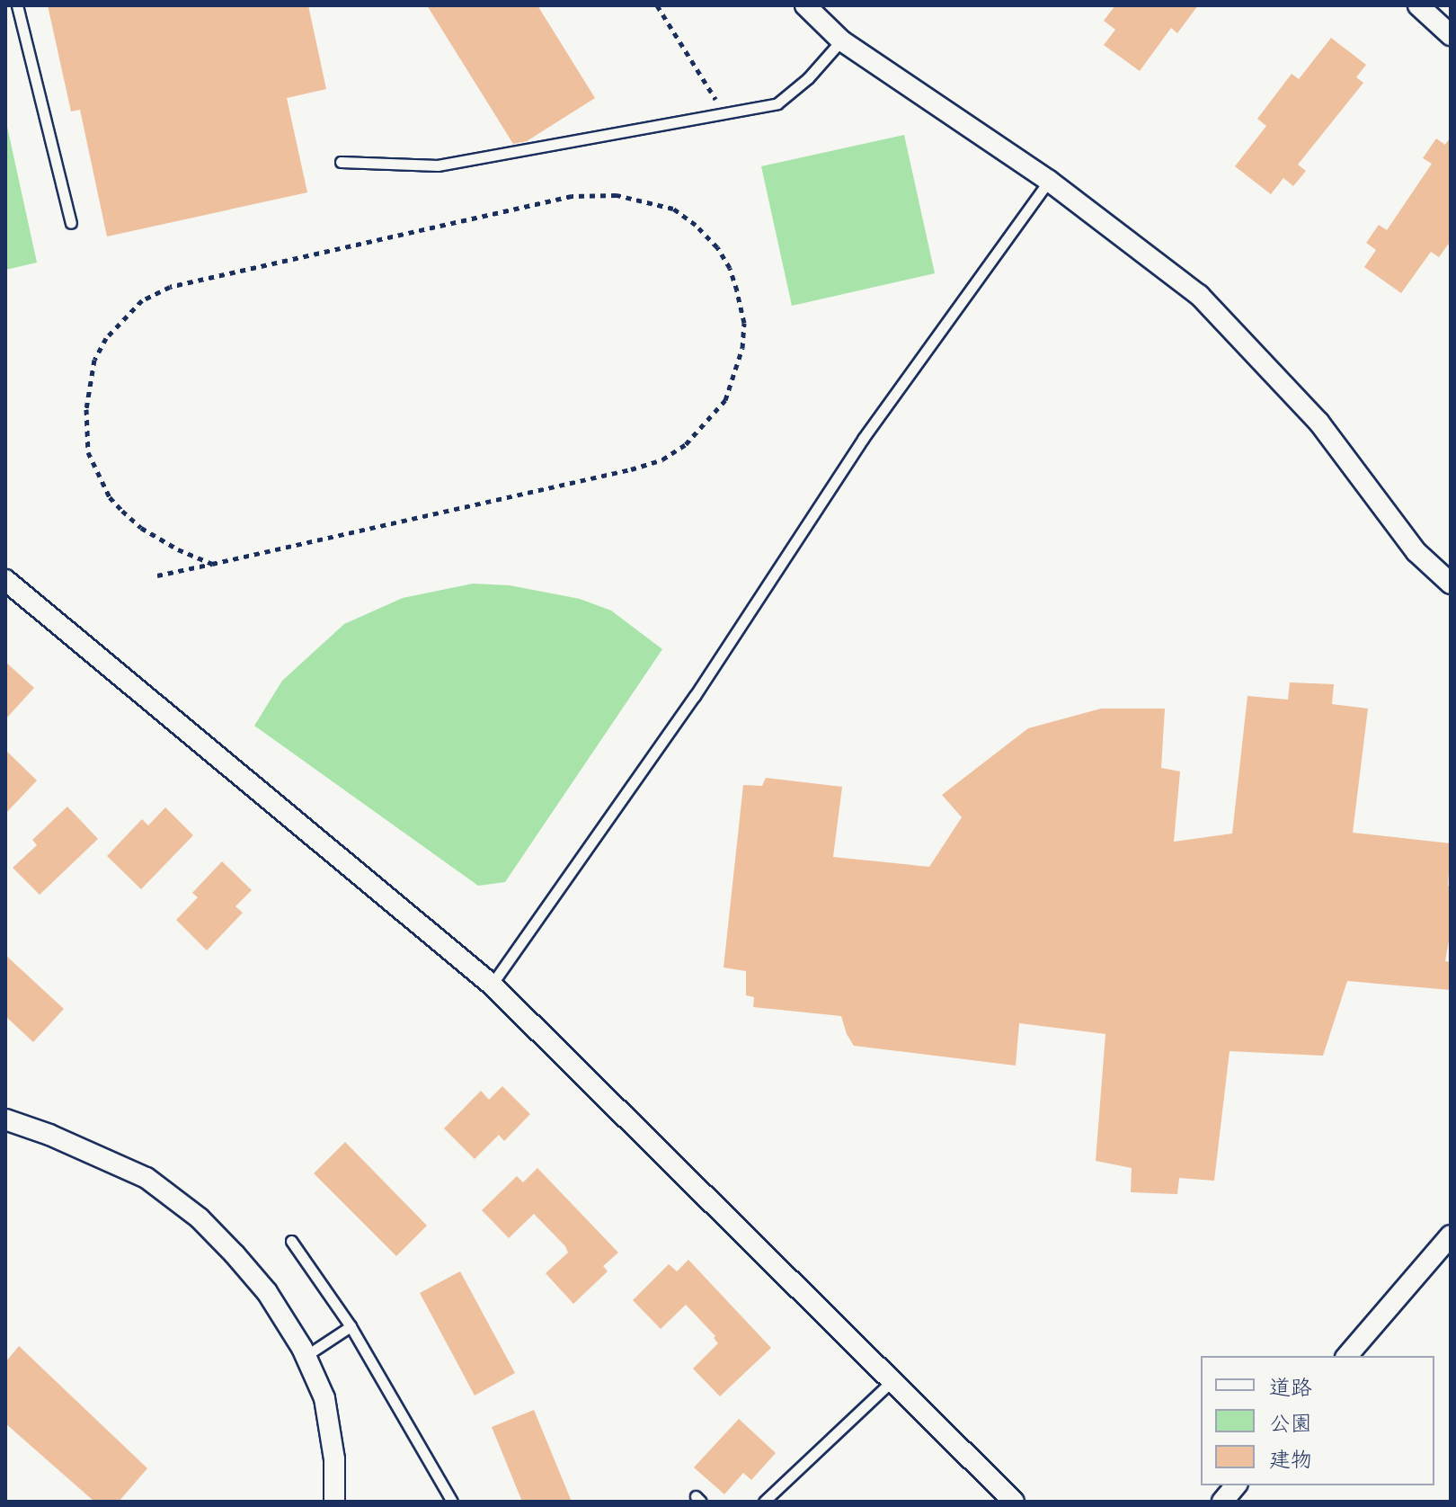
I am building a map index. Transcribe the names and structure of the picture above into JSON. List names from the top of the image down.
{
  "legend": ["道路", "公園", "建物"]
}
